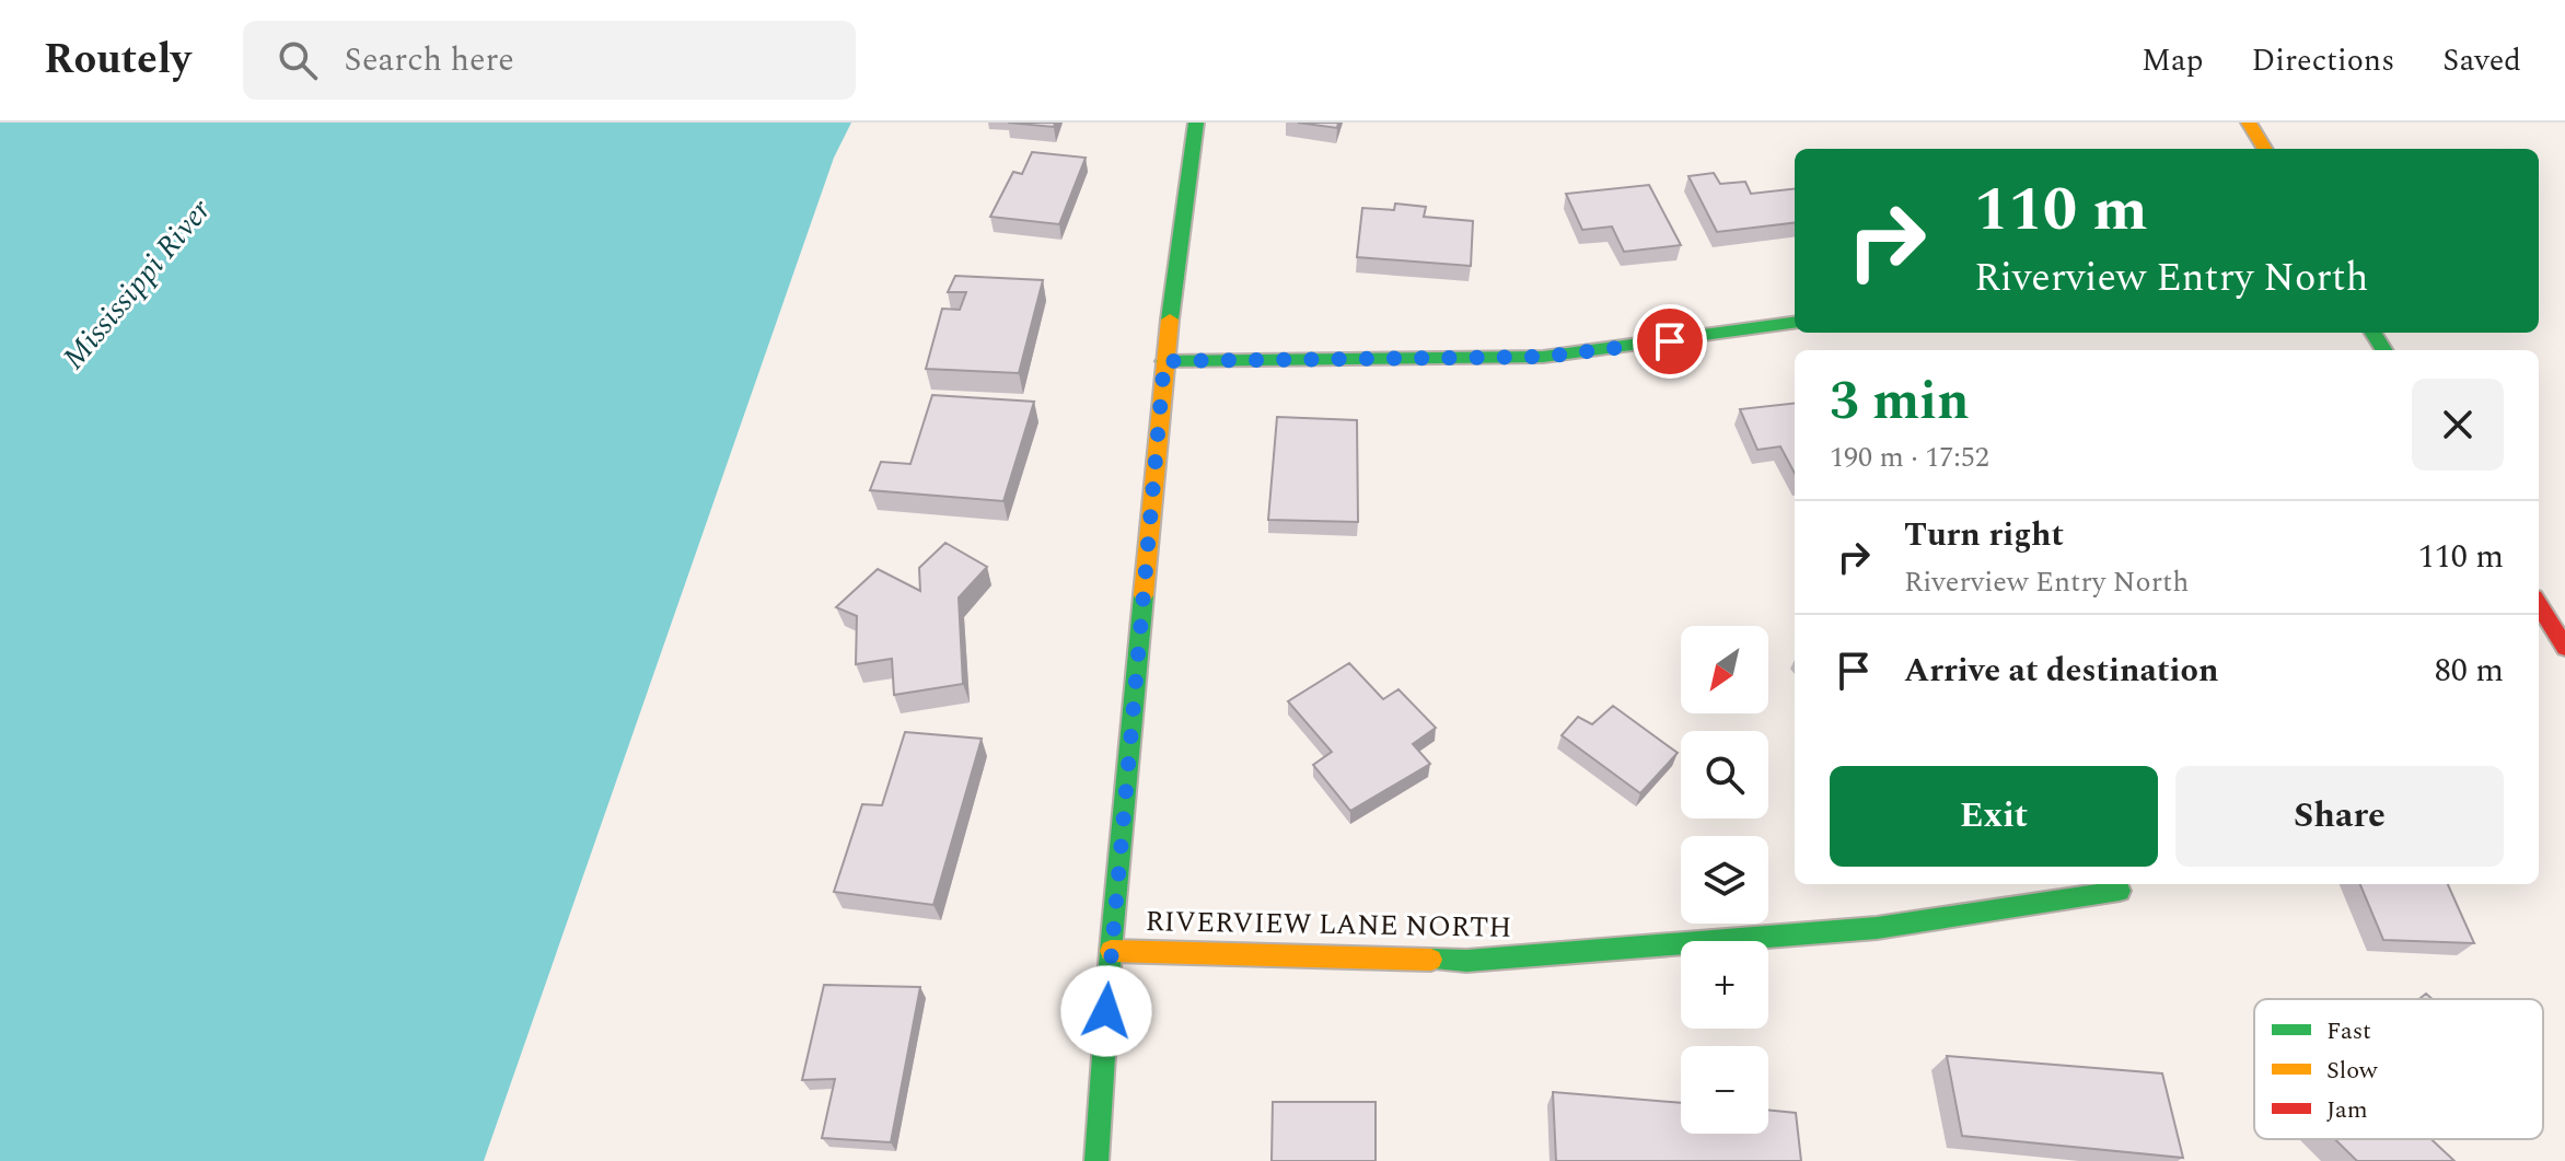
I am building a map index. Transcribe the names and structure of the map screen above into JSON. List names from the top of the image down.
{
  "streets": {
    "street": ["RIVERVIEW LANE NORTH"]
  },
  "water": ["Mississippi River"],
  "legend": ["Fast", "Slow", "Jam"],
  "north": "bottom left",
  "page": {
    "header": "Routely",
    "search": "Search here",
    "nav": ["Map", "Directions", "Saved"],
    "turn": ["110 m", "Riverview Entry North"],
    "heading": ["3 min", "190 m · 17:52"],
    "list": [
      {
        "name": "Turn right",
        "note": "Riverview Entry North",
        "value": "110 m"
      },
      {
        "name": "Arrive at destination",
        "value": "80 m"
      }
    ],
    "map_buttons": ["+", "−"],
    "buttons": ["Exit", "Share"]
  }
}
